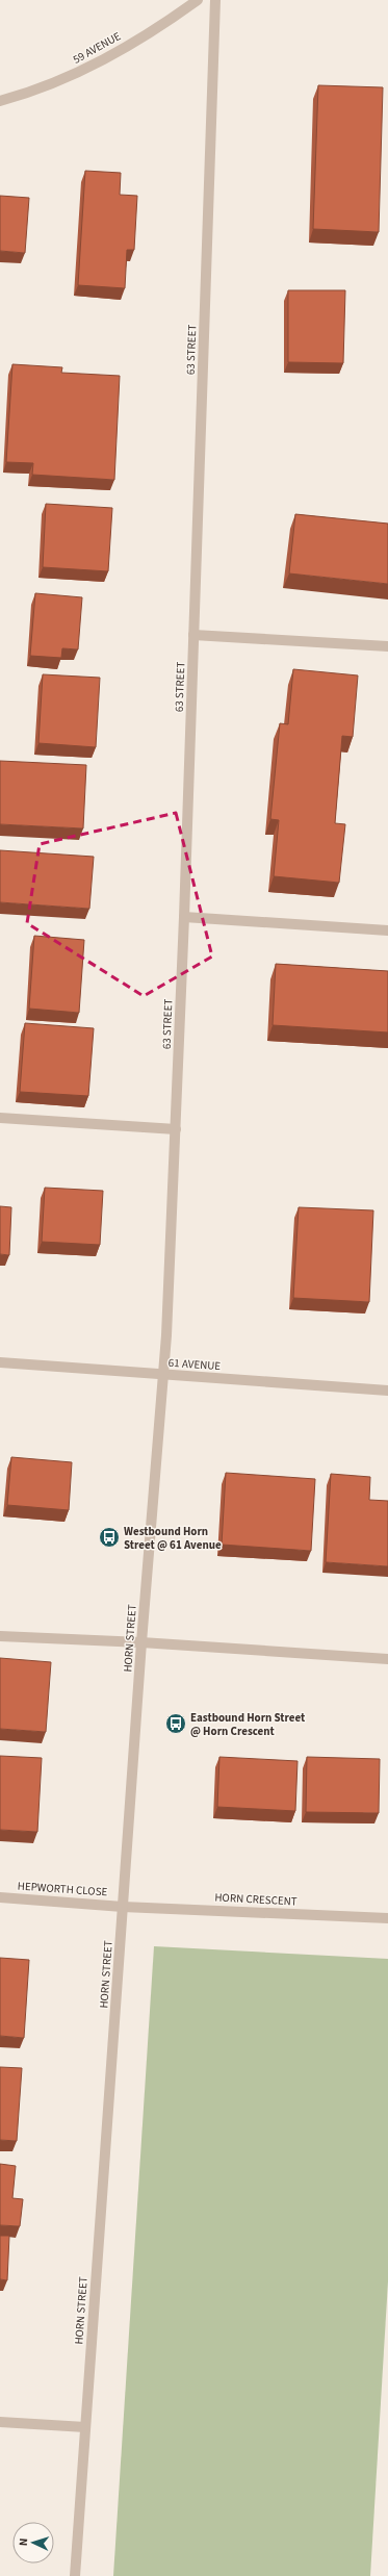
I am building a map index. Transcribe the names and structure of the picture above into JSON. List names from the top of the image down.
{
  "streets": {
    "street": [
      "59 AVENUE",
      "63 STREET",
      "61 AVENUE",
      "HORN STREET",
      "HEPWORTH CLOSE",
      "HORN CRESCENT"
    ]
  },
  "crossings": [
    ["63 STREET", "61 AVENUE"],
    ["63 STREET", "HORN STREET"],
    ["61 AVENUE", "HORN STREET"],
    ["HORN STREET", "HEPWORTH CLOSE"],
    ["HORN STREET", "HORN CRESCENT"],
    ["HEPWORTH CLOSE", "HORN CRESCENT"]
  ],
  "places": {
    "bus stop": ["Westbound Horn Street @ 61 Avenue", "Eastbound Horn Street @ Horn Crescent"]
  },
  "north": "left"
}
